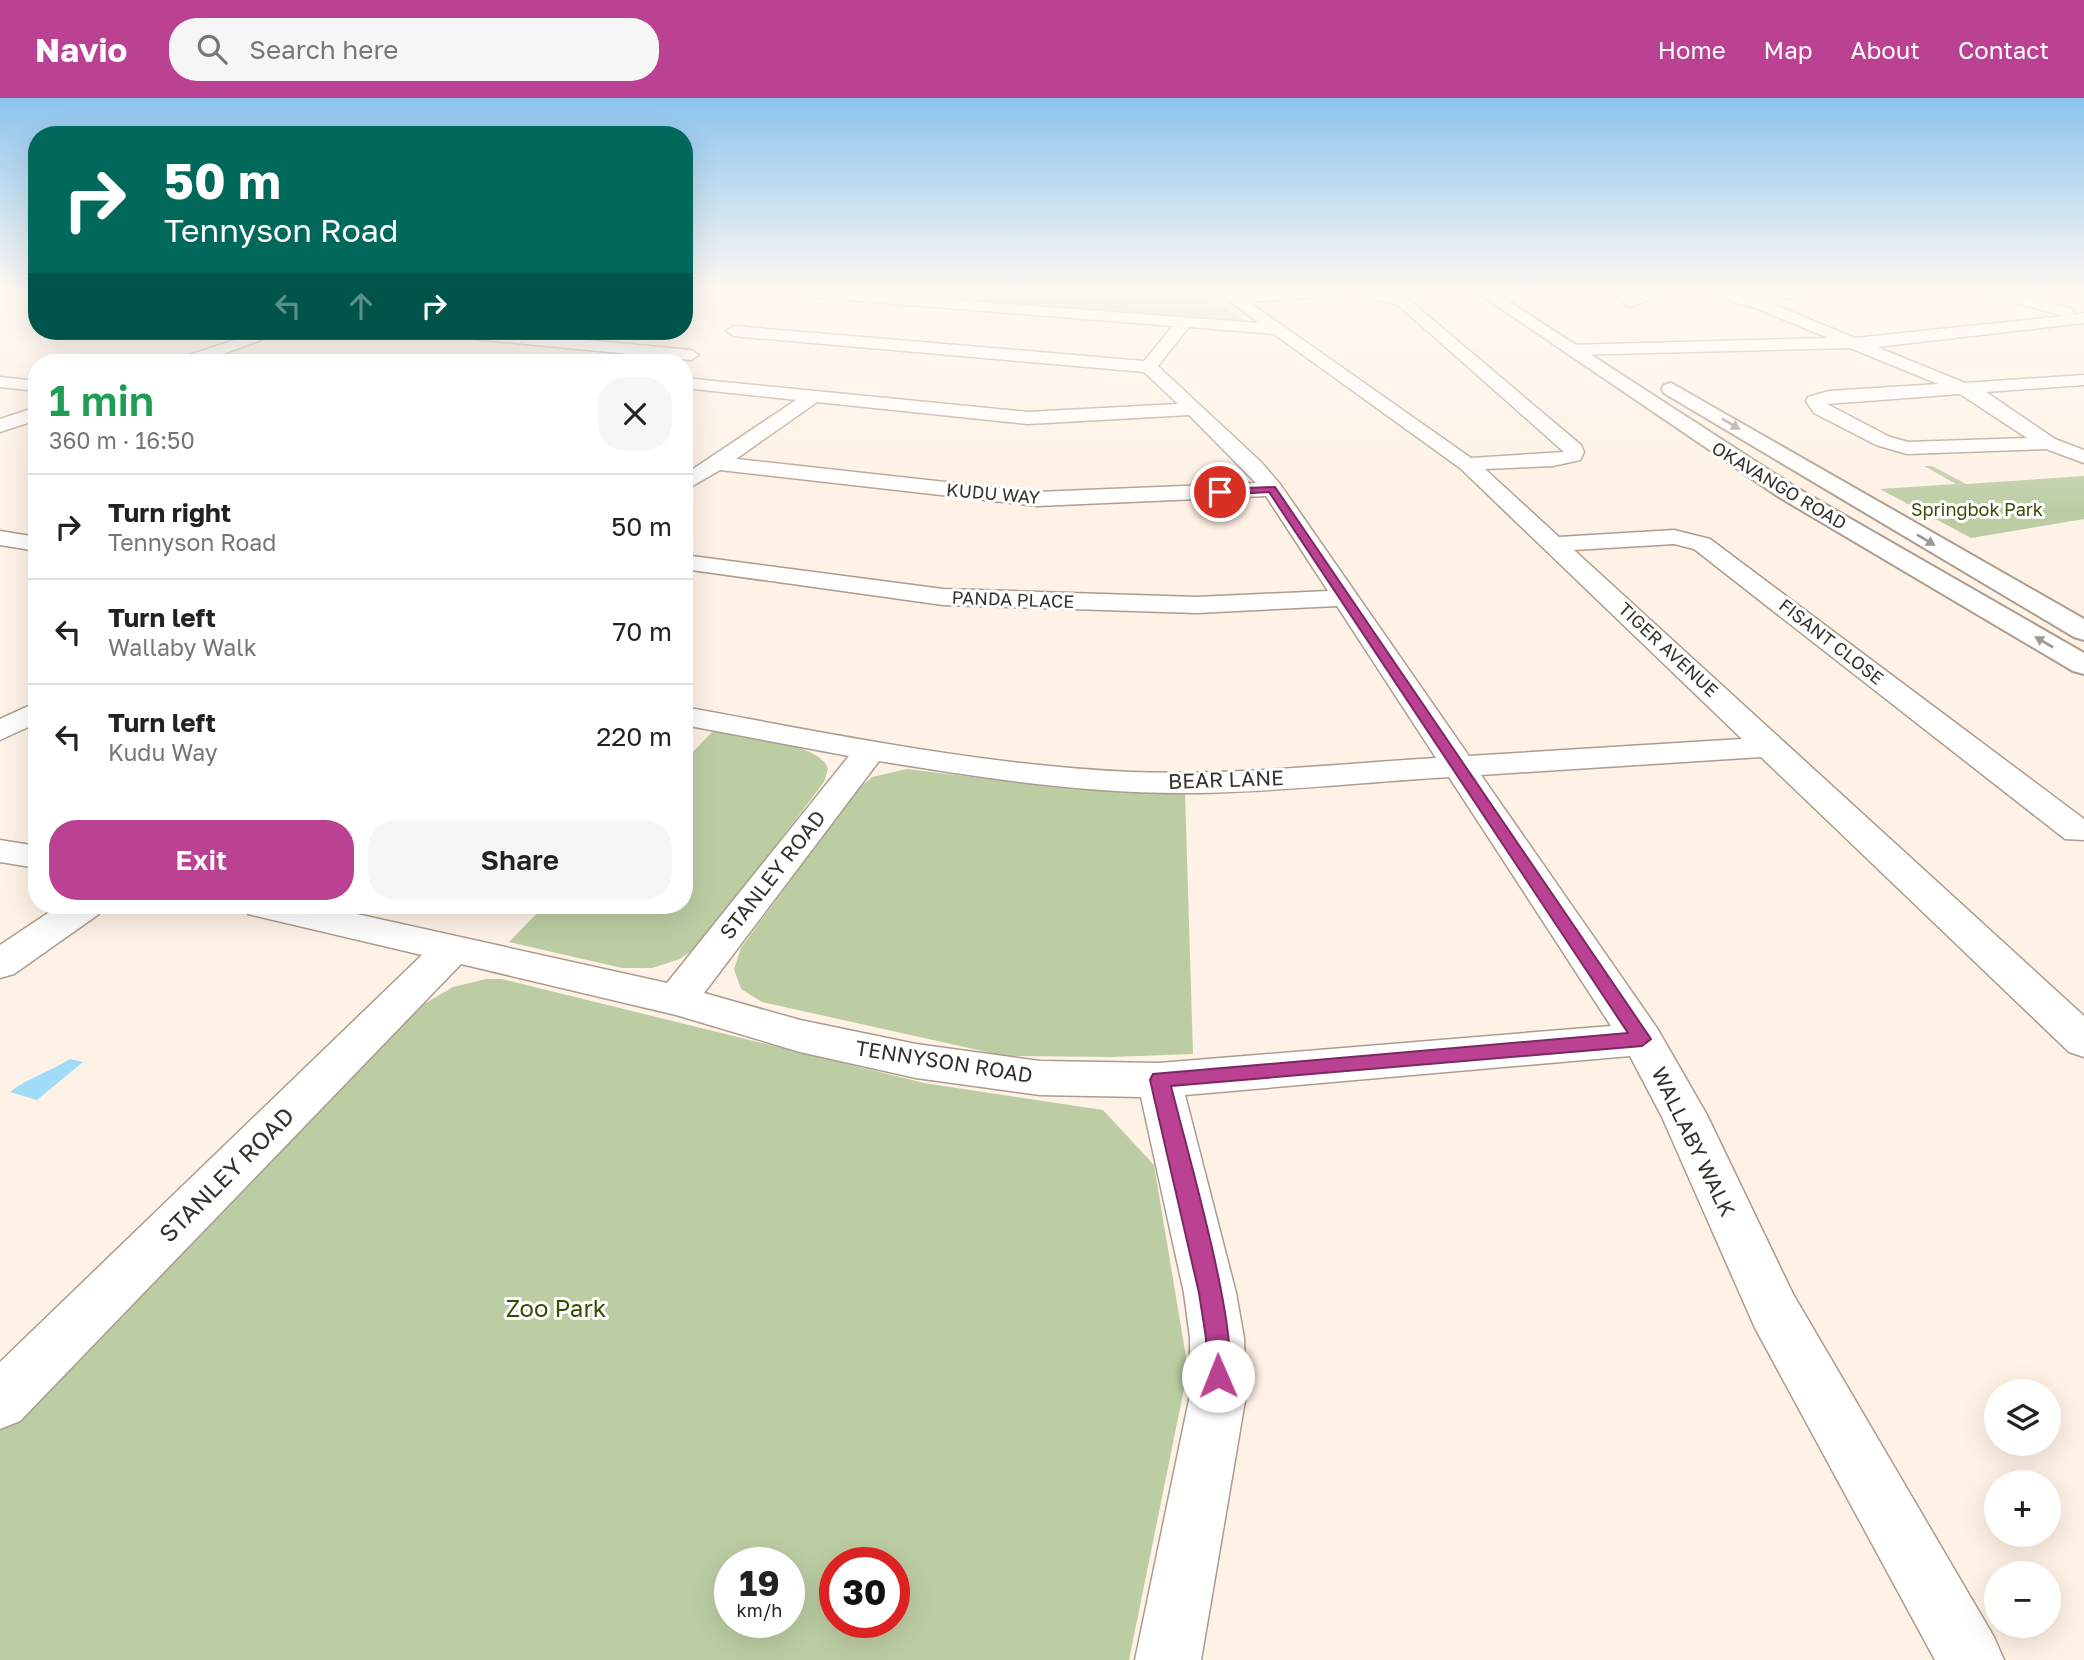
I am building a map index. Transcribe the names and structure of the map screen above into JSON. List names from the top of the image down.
{
  "streets": {
    "main road": ["OKAVANGO ROAD"],
    "street": [
      "KUDU WAY",
      "PANDA PLACE",
      "FISANT CLOSE",
      "TIGER AVENUE",
      "BEAR LANE",
      "STANLEY ROAD",
      "TENNYSON ROAD",
      "WALLABY WALK"
    ]
  },
  "crossings": [
    ["KUDU WAY", "WALLABY WALK"],
    ["PANDA PLACE", "WALLABY WALK"],
    ["FISANT CLOSE", "TIGER AVENUE"],
    ["TIGER AVENUE", "BEAR LANE"],
    ["BEAR LANE", "STANLEY ROAD"],
    ["BEAR LANE", "WALLABY WALK"],
    ["STANLEY ROAD", "TENNYSON ROAD"],
    ["TENNYSON ROAD", "WALLABY WALK"]
  ],
  "parks": ["Springbok Park", "Zoo Park"],
  "page": {
    "header": "Navio",
    "search": "Search here",
    "nav": [
      "Home",
      "Map",
      "About",
      "Contact"
    ],
    "turn": ["50 m", "Tennyson Road"],
    "heading": ["1 min", "360 m · 16:50"],
    "list": [
      {
        "name": "Turn right",
        "note": "Tennyson Road",
        "value": "50 m"
      },
      {
        "name": "Turn left",
        "note": "Wallaby Walk",
        "value": "70 m"
      },
      {
        "name": "Turn left",
        "note": "Kudu Way",
        "value": "220 m"
      }
    ],
    "buttons": ["Exit", "Share"],
    "map_buttons": ["+", "−"],
    "speed": "19 km/h",
    "limit": "30"
  }
}
